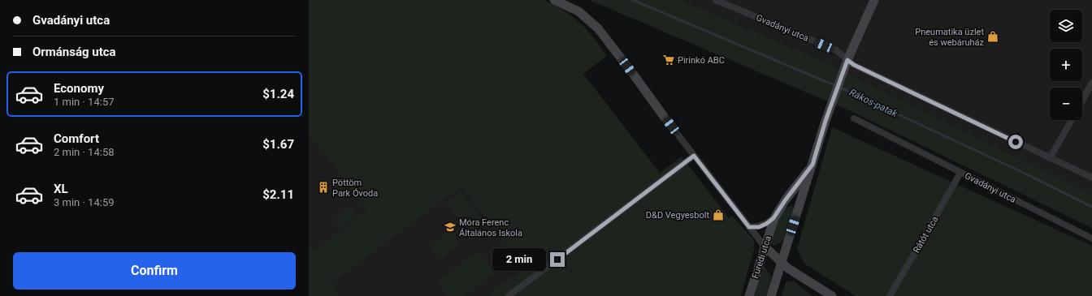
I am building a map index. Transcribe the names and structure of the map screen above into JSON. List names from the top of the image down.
{
  "streets": {
    "main road": ["Füredi utca"],
    "street": ["Gvadányi utca", "Rátót utca"]
  },
  "crossings": [
    ["Gvadányi utca", "Rátót utca"],
    ["Gvadányi utca", "Füredi utca"]
  ],
  "water": ["Rákos-patak"],
  "places": {
    "shop": ["Pneumatika üzlet és webáruház", "D&D Vegyesbolt"],
    "supermarket": ["Pirinkó ABC"],
    "building": ["Pöttöm Park Óvoda"],
    "school or university": ["Móra Ferenc Általános Iskola"]
  },
  "page": {
    "banner": ["Gvadányi utca", "Ormánság utca"],
    "map_buttons": ["+", "−"],
    "list": [
      {
        "name": "Economy",
        "note": "1 min · 14:57",
        "value": "$1.24"
      },
      {
        "name": "Comfort",
        "note": "2 min · 14:58",
        "value": "$1.67"
      },
      {
        "name": "XL",
        "note": "3 min · 14:59",
        "value": "$2.11"
      }
    ],
    "buttons": "Confirm",
    "bubble": "2 min"
  }
}
